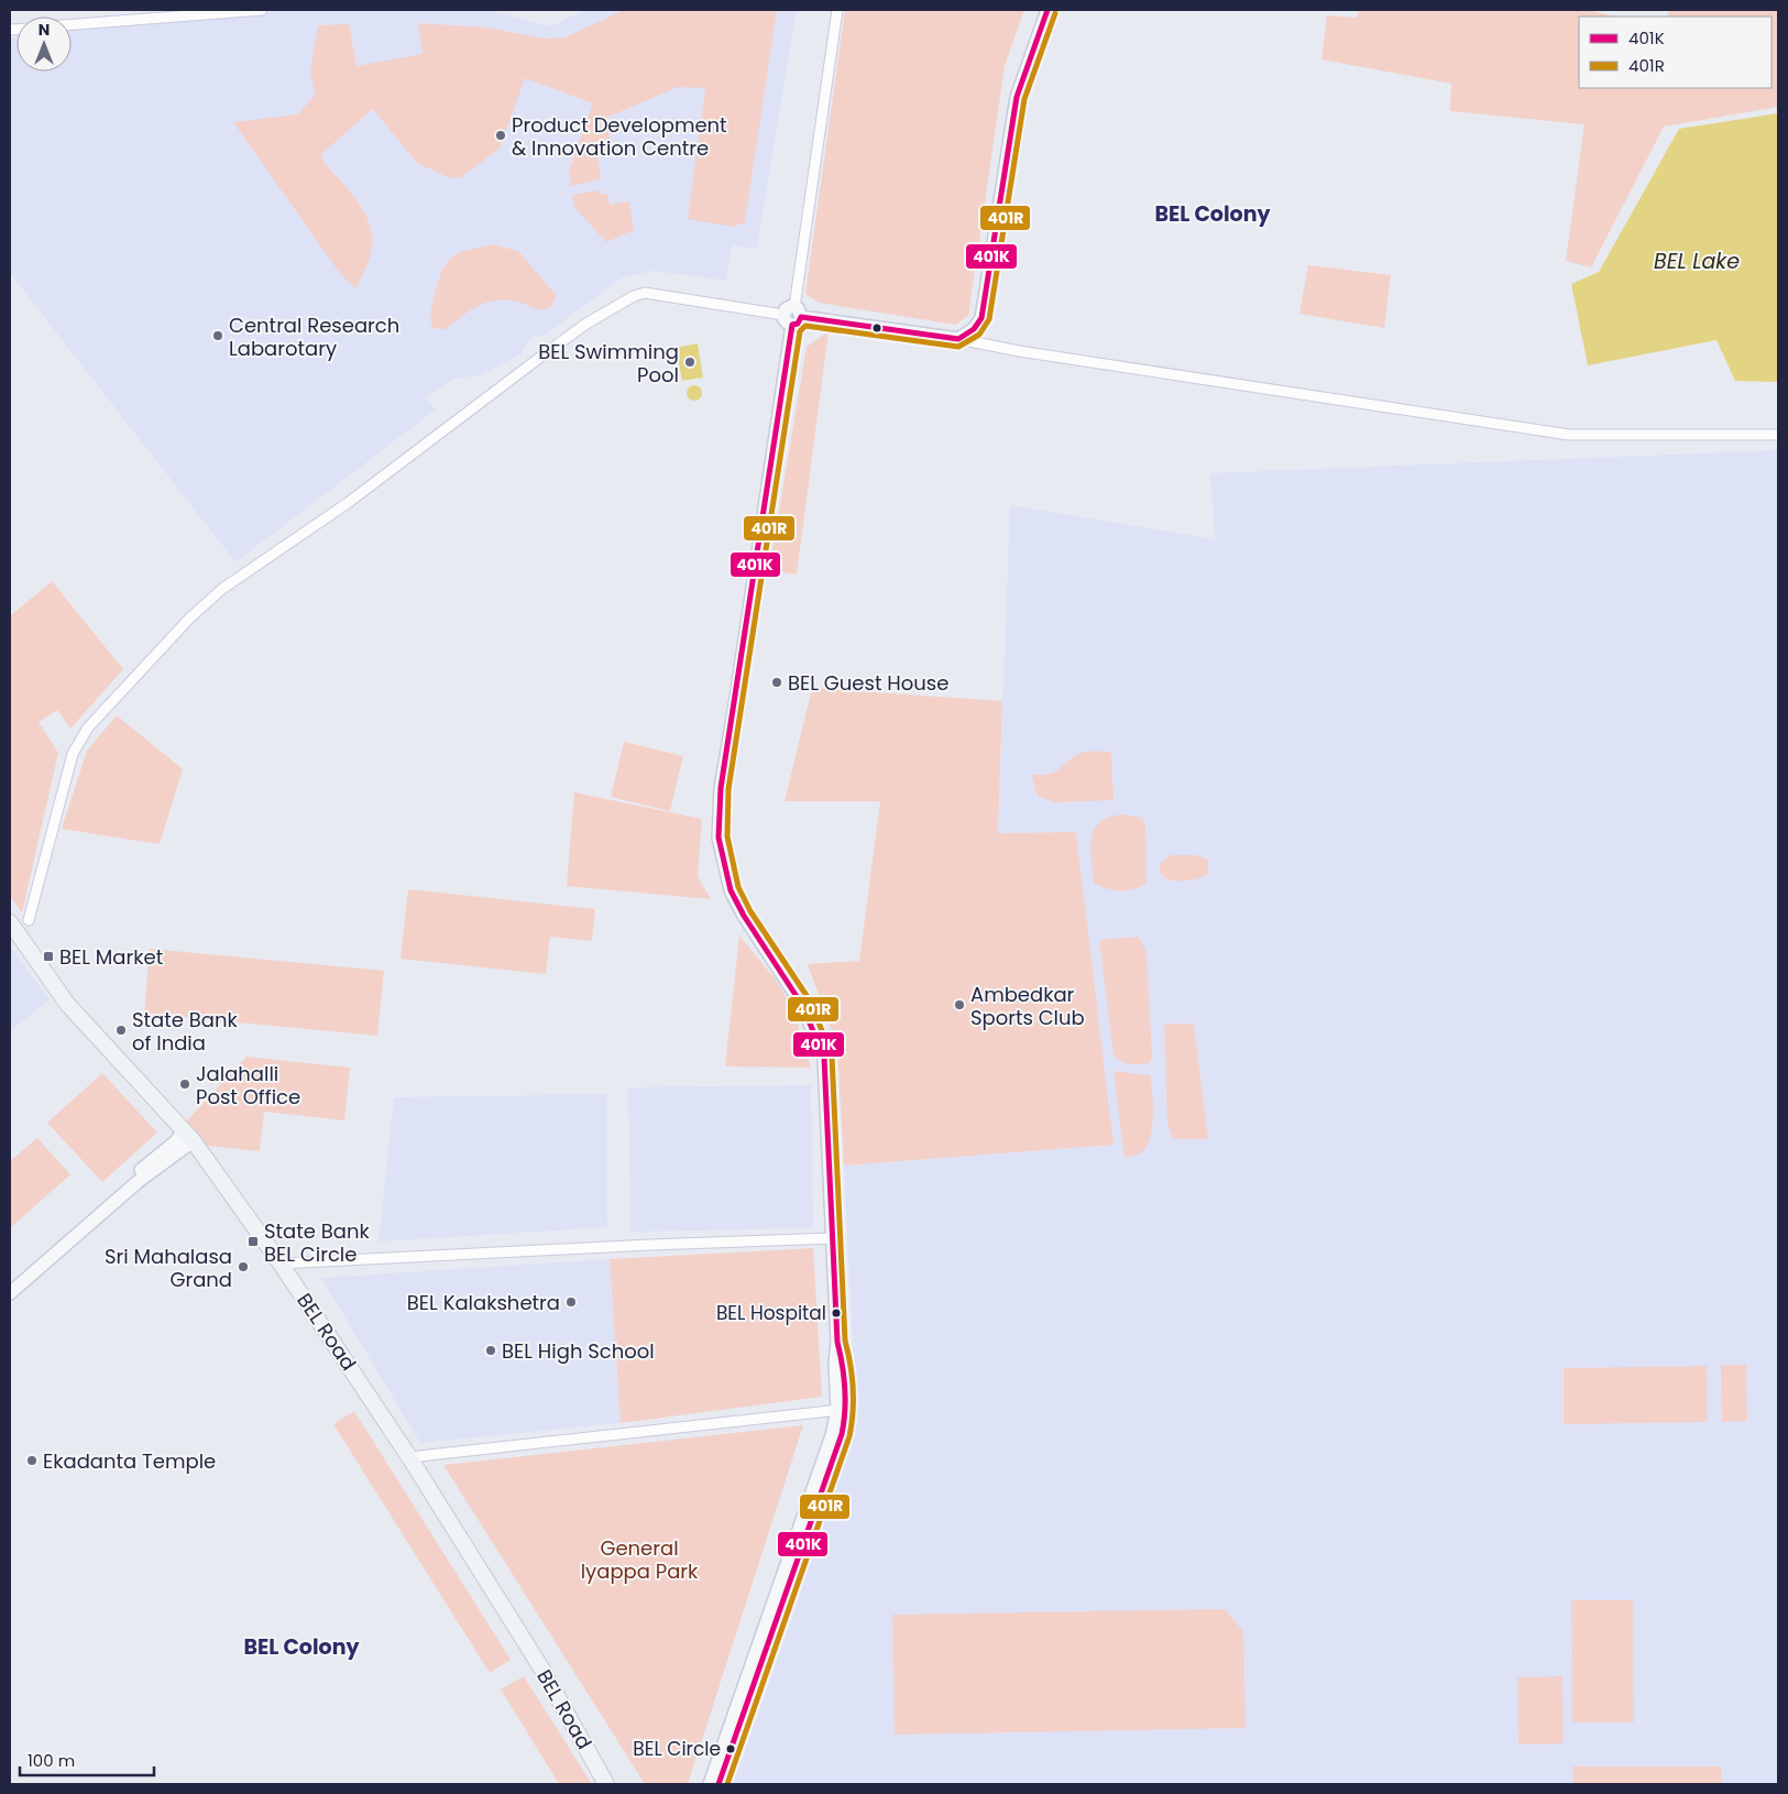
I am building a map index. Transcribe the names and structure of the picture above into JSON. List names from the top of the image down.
{
  "streets": {
    "main road": ["BEL Road"]
  },
  "districts": ["BEL Colony", "BEL Colony"],
  "water": ["BEL Lake"],
  "parks": ["General Iyappa Park"],
  "places": {
    "other": [
      "Product Development & Innovation Centre",
      "Central Research Labarotary",
      "BEL Swimming Pool",
      "BEL Guest House",
      "Ambedkar Sports Club",
      "State Bank of India",
      "Jalahalli Post Office",
      "Sri Mahalasa Grand",
      "BEL Kalakshetra",
      "BEL Hospital",
      "BEL High School",
      "Ekadanta Temple",
      "BEL Circle"
    ],
    "transit": ["BEL Market", "State Bank BEL Circle"]
  },
  "lines": ["transit line 401K", "transit line 401R"],
  "legend": ["401K", "401R"],
  "scale_bar": "100 m",
  "north": "top"
}
